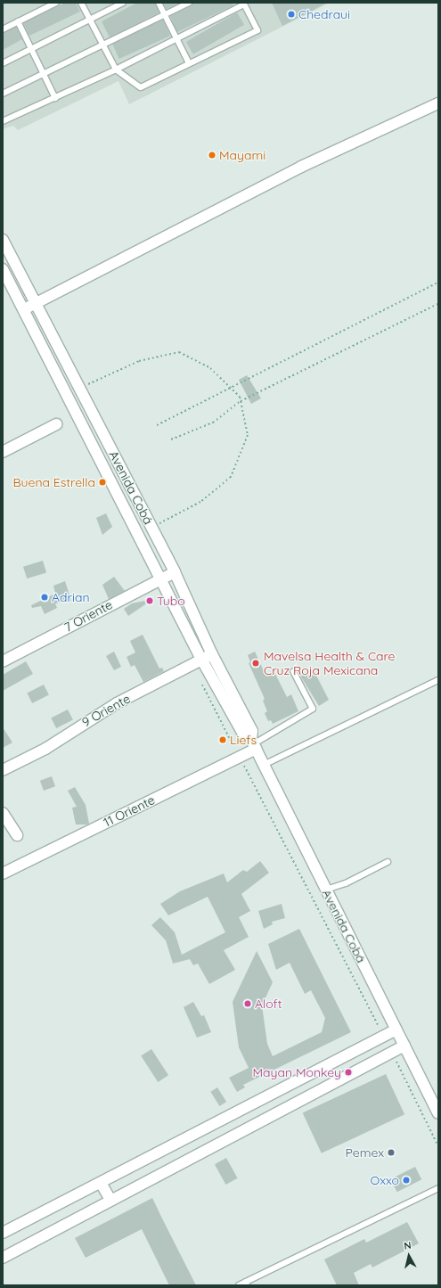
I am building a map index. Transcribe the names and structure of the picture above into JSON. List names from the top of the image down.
{
  "streets": {
    "street": [
      "Avenida Cobá",
      "7 Oriente",
      "9 Oriente",
      "11 Oriente"
    ]
  },
  "crossings": [
    ["Avenida Cobá", "7 Oriente"],
    ["Avenida Cobá", "9 Oriente"],
    ["Avenida Cobá", "11 Oriente"]
  ],
  "places": [
    "Chedraui",
    "Mayami",
    "Buena Estrella",
    "Adrian",
    "Tubo",
    "Mavelsa Health & Care Cruz Roja Mexicana",
    "Liefs",
    "Aloft",
    "Mayan Monkey",
    "Pemex",
    "Oxxo"
  ],
  "north": "top"
}
